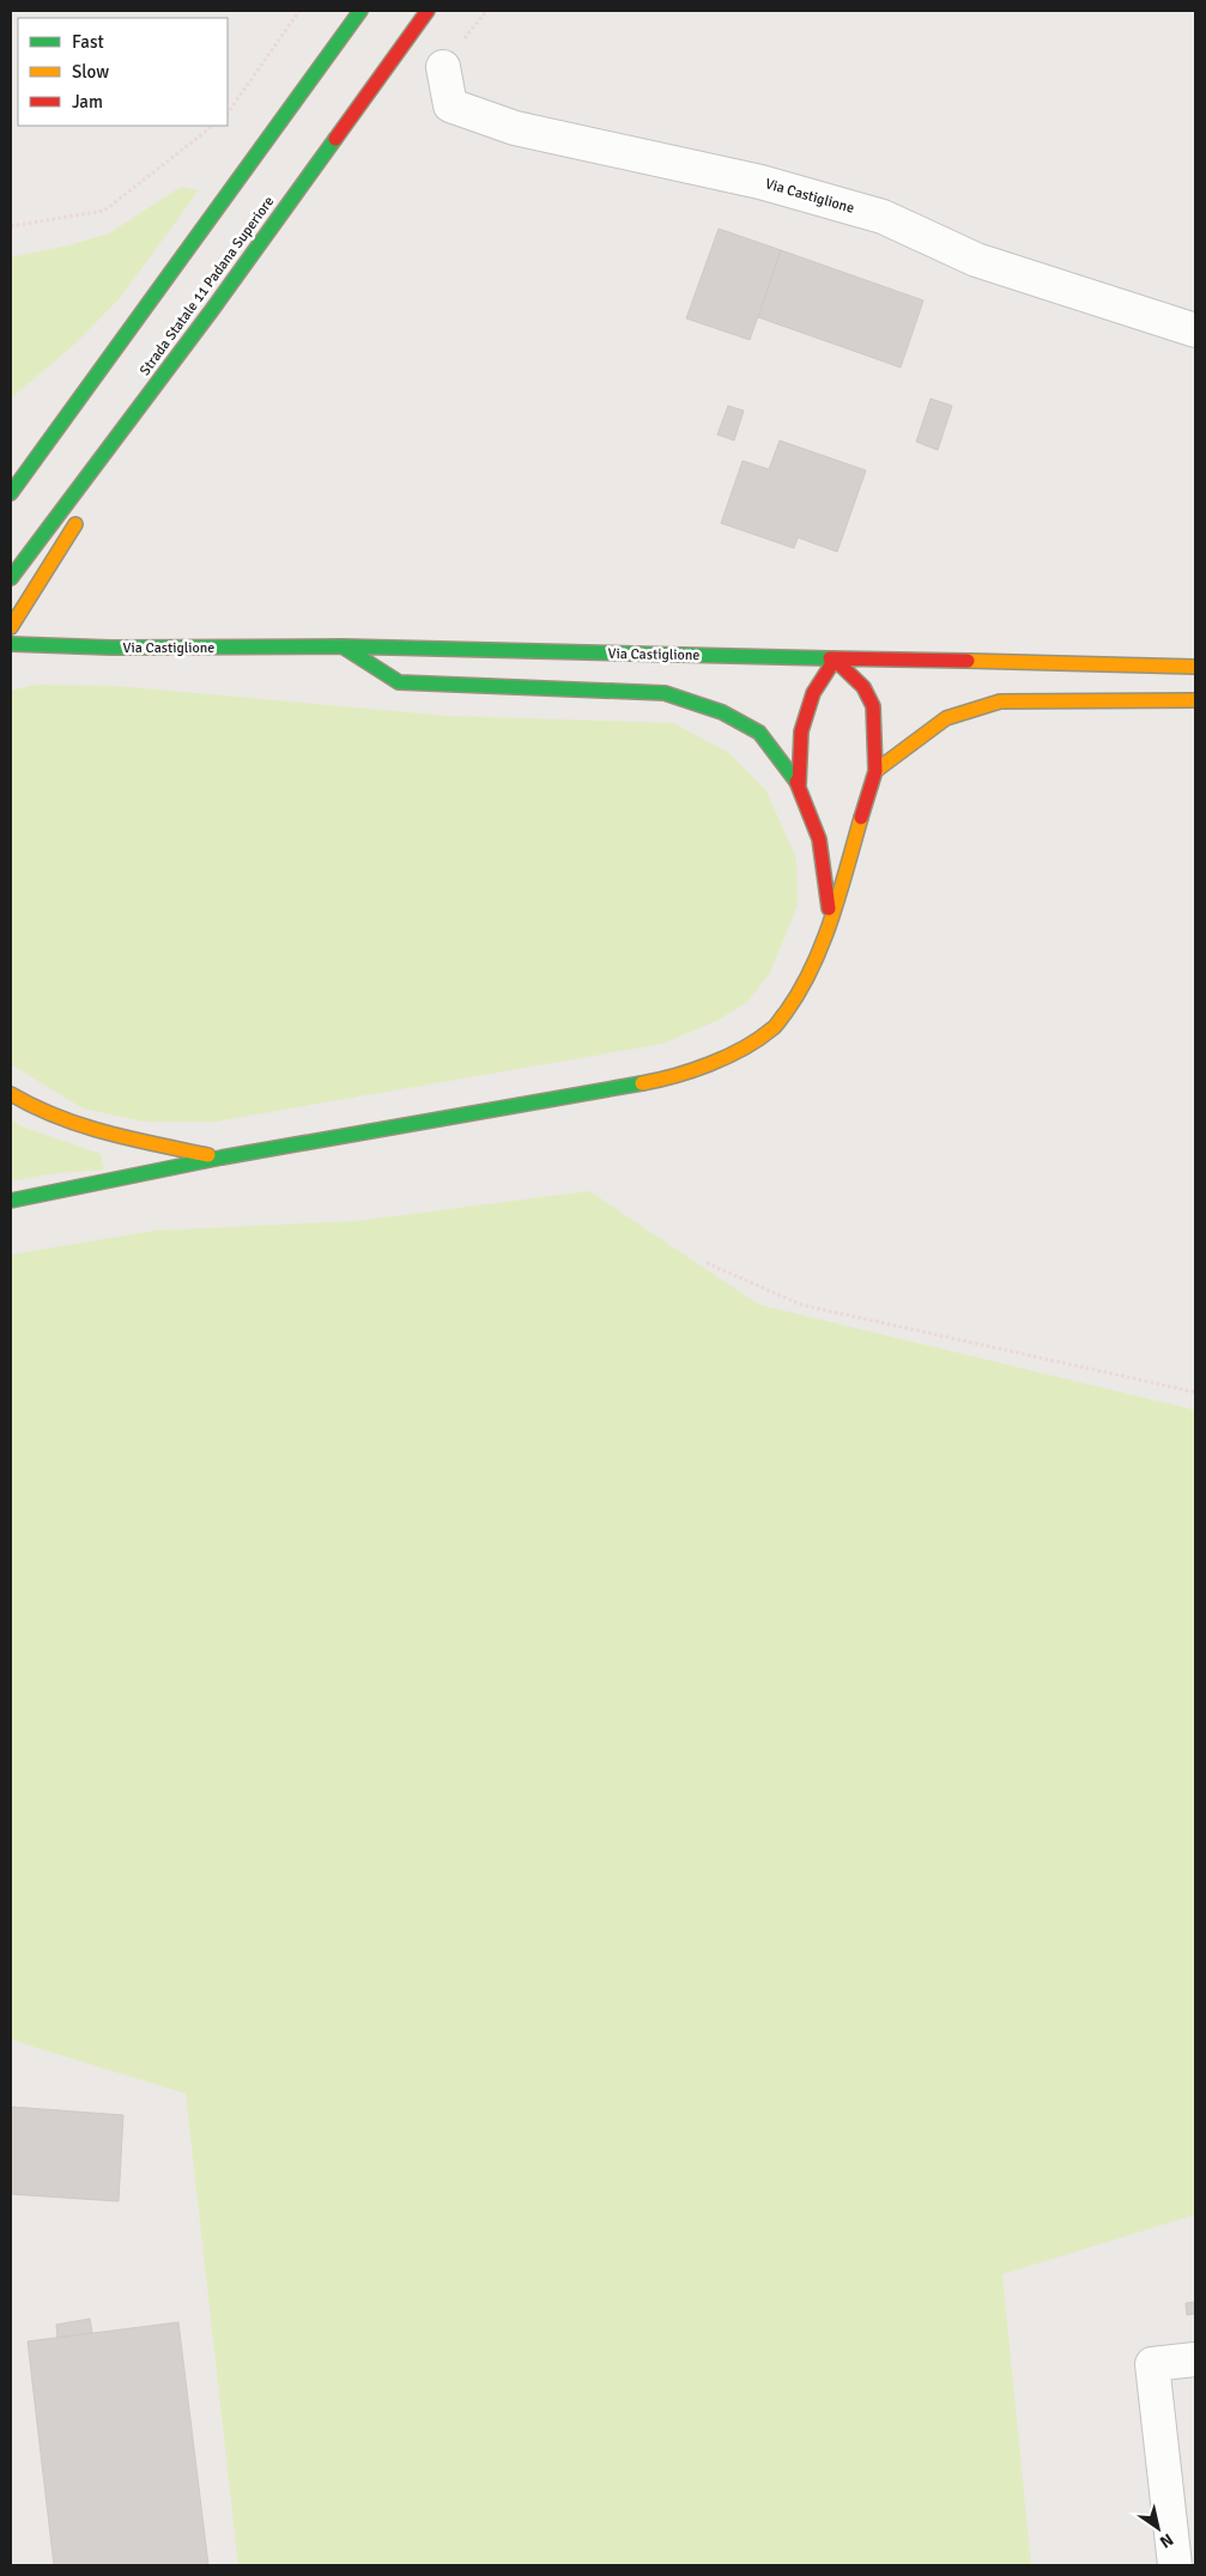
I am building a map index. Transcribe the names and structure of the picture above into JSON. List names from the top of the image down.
{
  "streets": {
    "main road": ["Via Castiglione", "Strada Statale 11 Padana Superiore"]
  },
  "legend": ["Fast", "Slow", "Jam"],
  "north": "bottom right"
}
